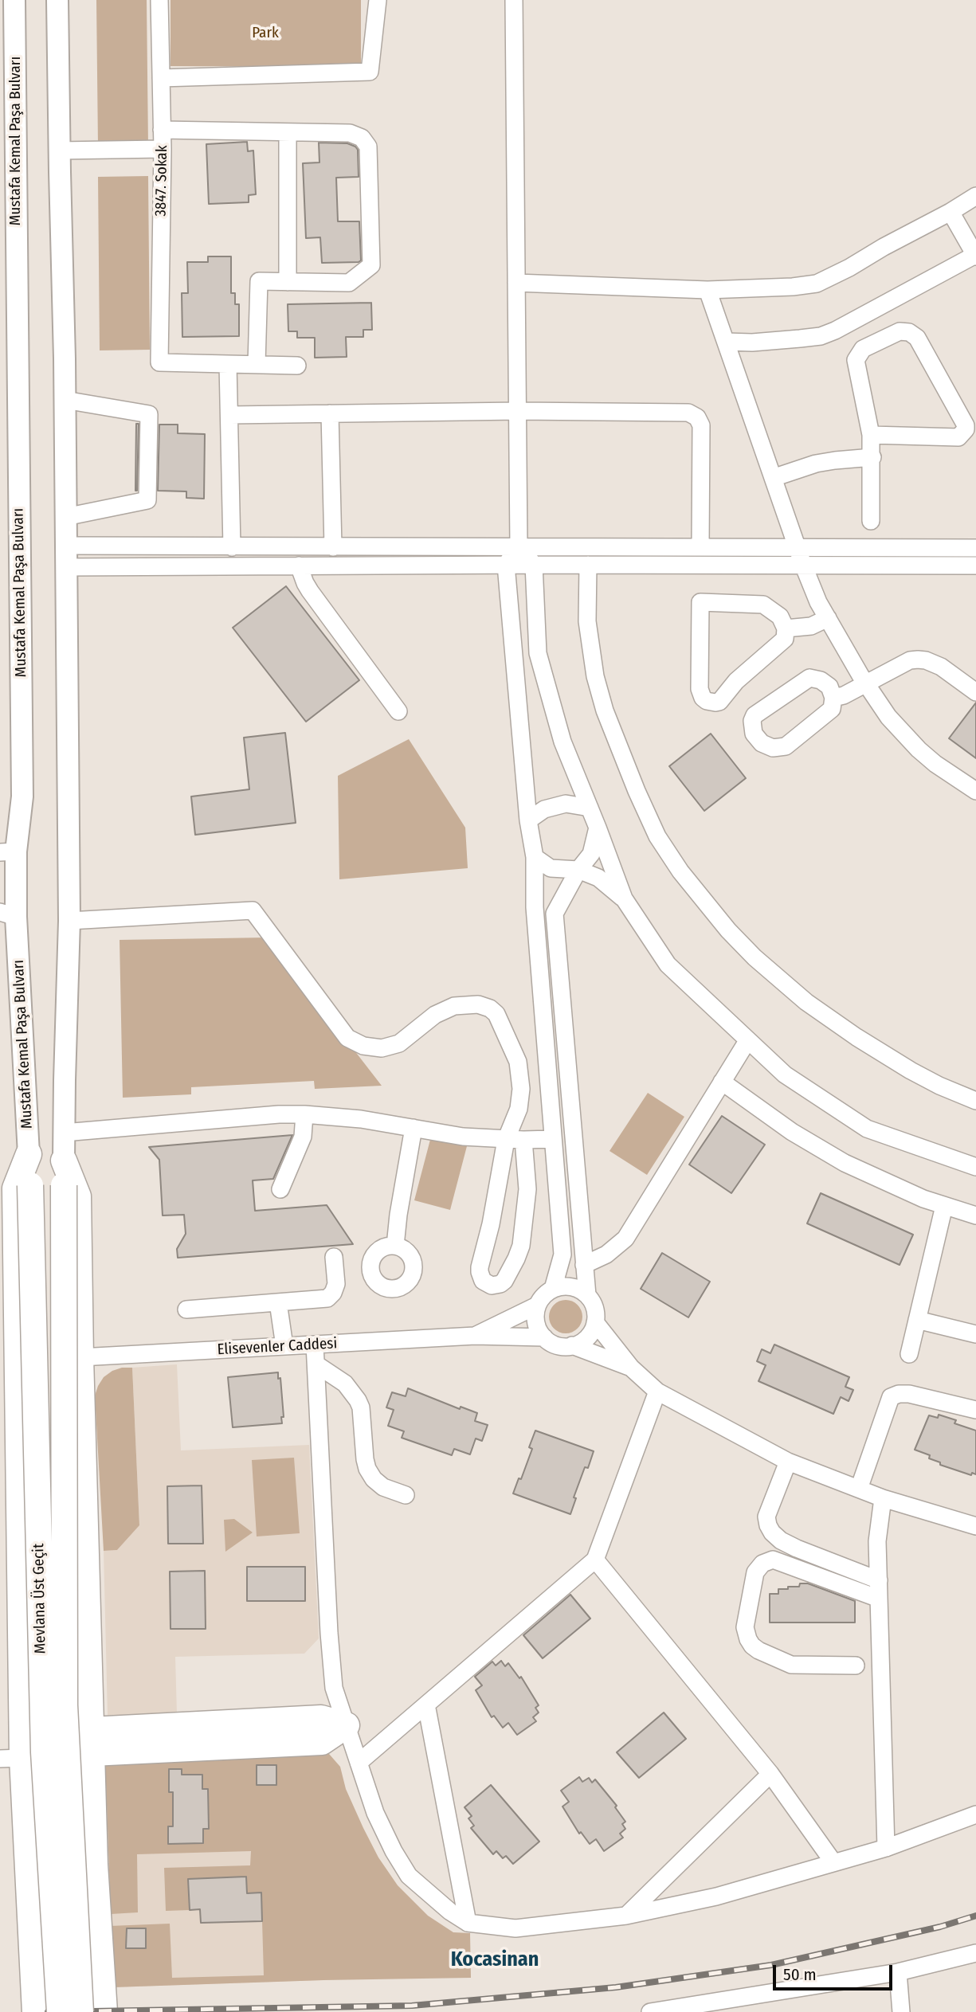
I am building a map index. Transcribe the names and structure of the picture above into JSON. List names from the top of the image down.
{
  "streets": {
    "highway": ["Mustafa Kemal Paşa Bulvarı", "Mevlana Üst Geçit"],
    "street": ["3847. Sokak", "Elisevenler Caddesi"]
  },
  "crossings": [
    ["Mustafa Kemal Paşa Bulvarı", "Mevlana Üst Geçit"]
  ],
  "districts": ["Kocasinan"],
  "parks": ["Park"],
  "scale_bar": "50 m"
}
